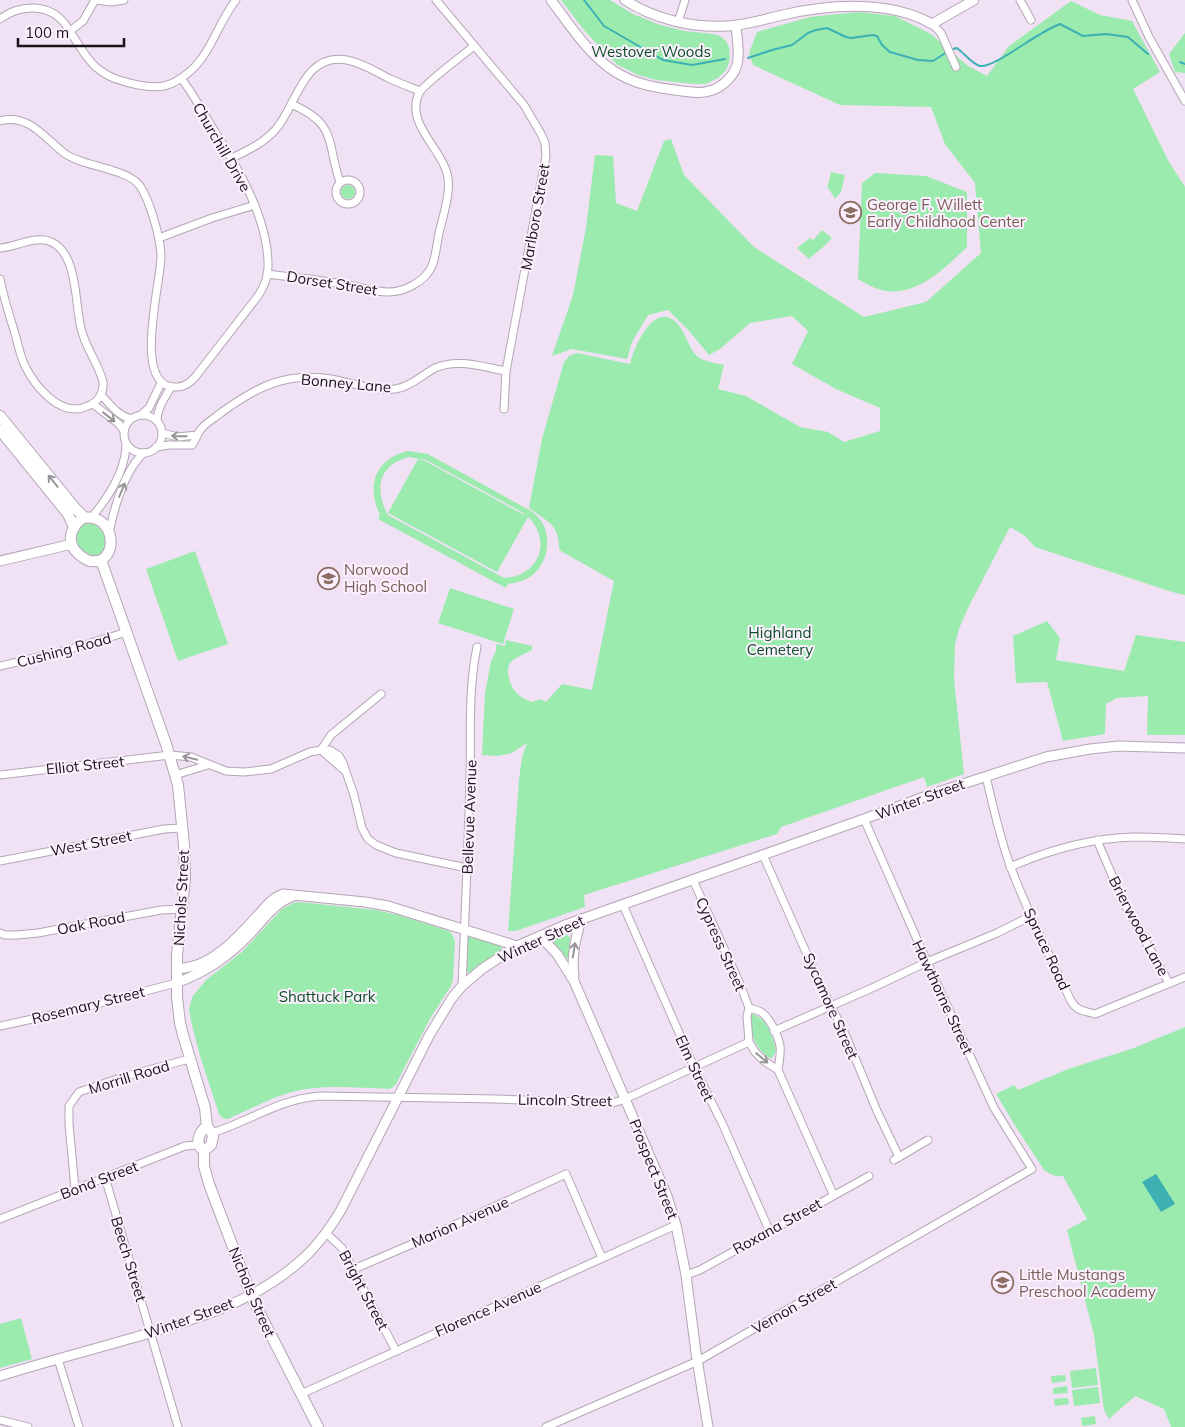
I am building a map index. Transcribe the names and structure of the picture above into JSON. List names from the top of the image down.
{
  "streets": {
    "main road": ["Nichols Street"],
    "street": [
      "Churchill Drive",
      "Marlboro Street",
      "Dorset Street",
      "Bonney Lane",
      "Cushing Road",
      "Elliot Street",
      "Winter Street",
      "Bellevue Avenue",
      "West Street",
      "Oak Road",
      "Brierwood Lane",
      "Cypress Street",
      "Spruce Road",
      "Hawthorne Street",
      "Rosemary Street",
      "Sycamore Street",
      "Elm Street",
      "Morrill Road",
      "Lincoln Street",
      "Prospect Street",
      "Bond Street",
      "Marion Avenue",
      "Roxana Street",
      "Beech Street",
      "Bright Street",
      "Vernon Street",
      "Florence Avenue"
    ]
  },
  "crossings": [
    ["Churchill Drive", "Dorset Street"],
    ["Marlboro Street", "Bonney Lane"],
    ["Cushing Road", "Nichols Street"],
    ["Elliot Street", "Nichols Street"],
    ["Winter Street", "Bellevue Avenue"],
    ["Winter Street", "Nichols Street"],
    ["Winter Street", "Cypress Street"],
    ["Winter Street", "Spruce Road"],
    ["Winter Street", "Hawthorne Street"],
    ["Winter Street", "Sycamore Street"],
    ["Winter Street", "Elm Street"],
    ["Winter Street", "Lincoln Street"],
    ["Winter Street", "Prospect Street"],
    ["Winter Street", "Beech Street"],
    ["Winter Street", "Bright Street"],
    ["West Street", "Nichols Street"],
    ["Nichols Street", "Oak Road"],
    ["Nichols Street", "Rosemary Street"],
    ["Nichols Street", "Morrill Road"],
    ["Nichols Street", "Bond Street"],
    ["Nichols Street", "Florence Avenue"],
    ["Brierwood Lane", "Spruce Road"],
    ["Cypress Street", "Lincoln Street"],
    ["Cypress Street", "Roxana Street"],
    ["Hawthorne Street", "Vernon Street"],
    ["Elm Street", "Lincoln Street"],
    ["Elm Street", "Roxana Street"],
    ["Morrill Road", "Bond Street"],
    ["Lincoln Street", "Prospect Street"],
    ["Prospect Street", "Roxana Street"],
    ["Prospect Street", "Vernon Street"],
    ["Prospect Street", "Florence Avenue"],
    ["Bond Street", "Beech Street"],
    ["Marion Avenue", "Bright Street"],
    ["Marion Avenue", "Florence Avenue"],
    ["Bright Street", "Florence Avenue"]
  ],
  "parks": ["Westover Woods", "Highland Cemetery", "Shattuck Park"],
  "places": {
    "school or university": ["George F. Willett Early Childhood Center", "Norwood High School", "Little Mustangs Preschool Academy"]
  },
  "scale_bar": "100 m"
}
